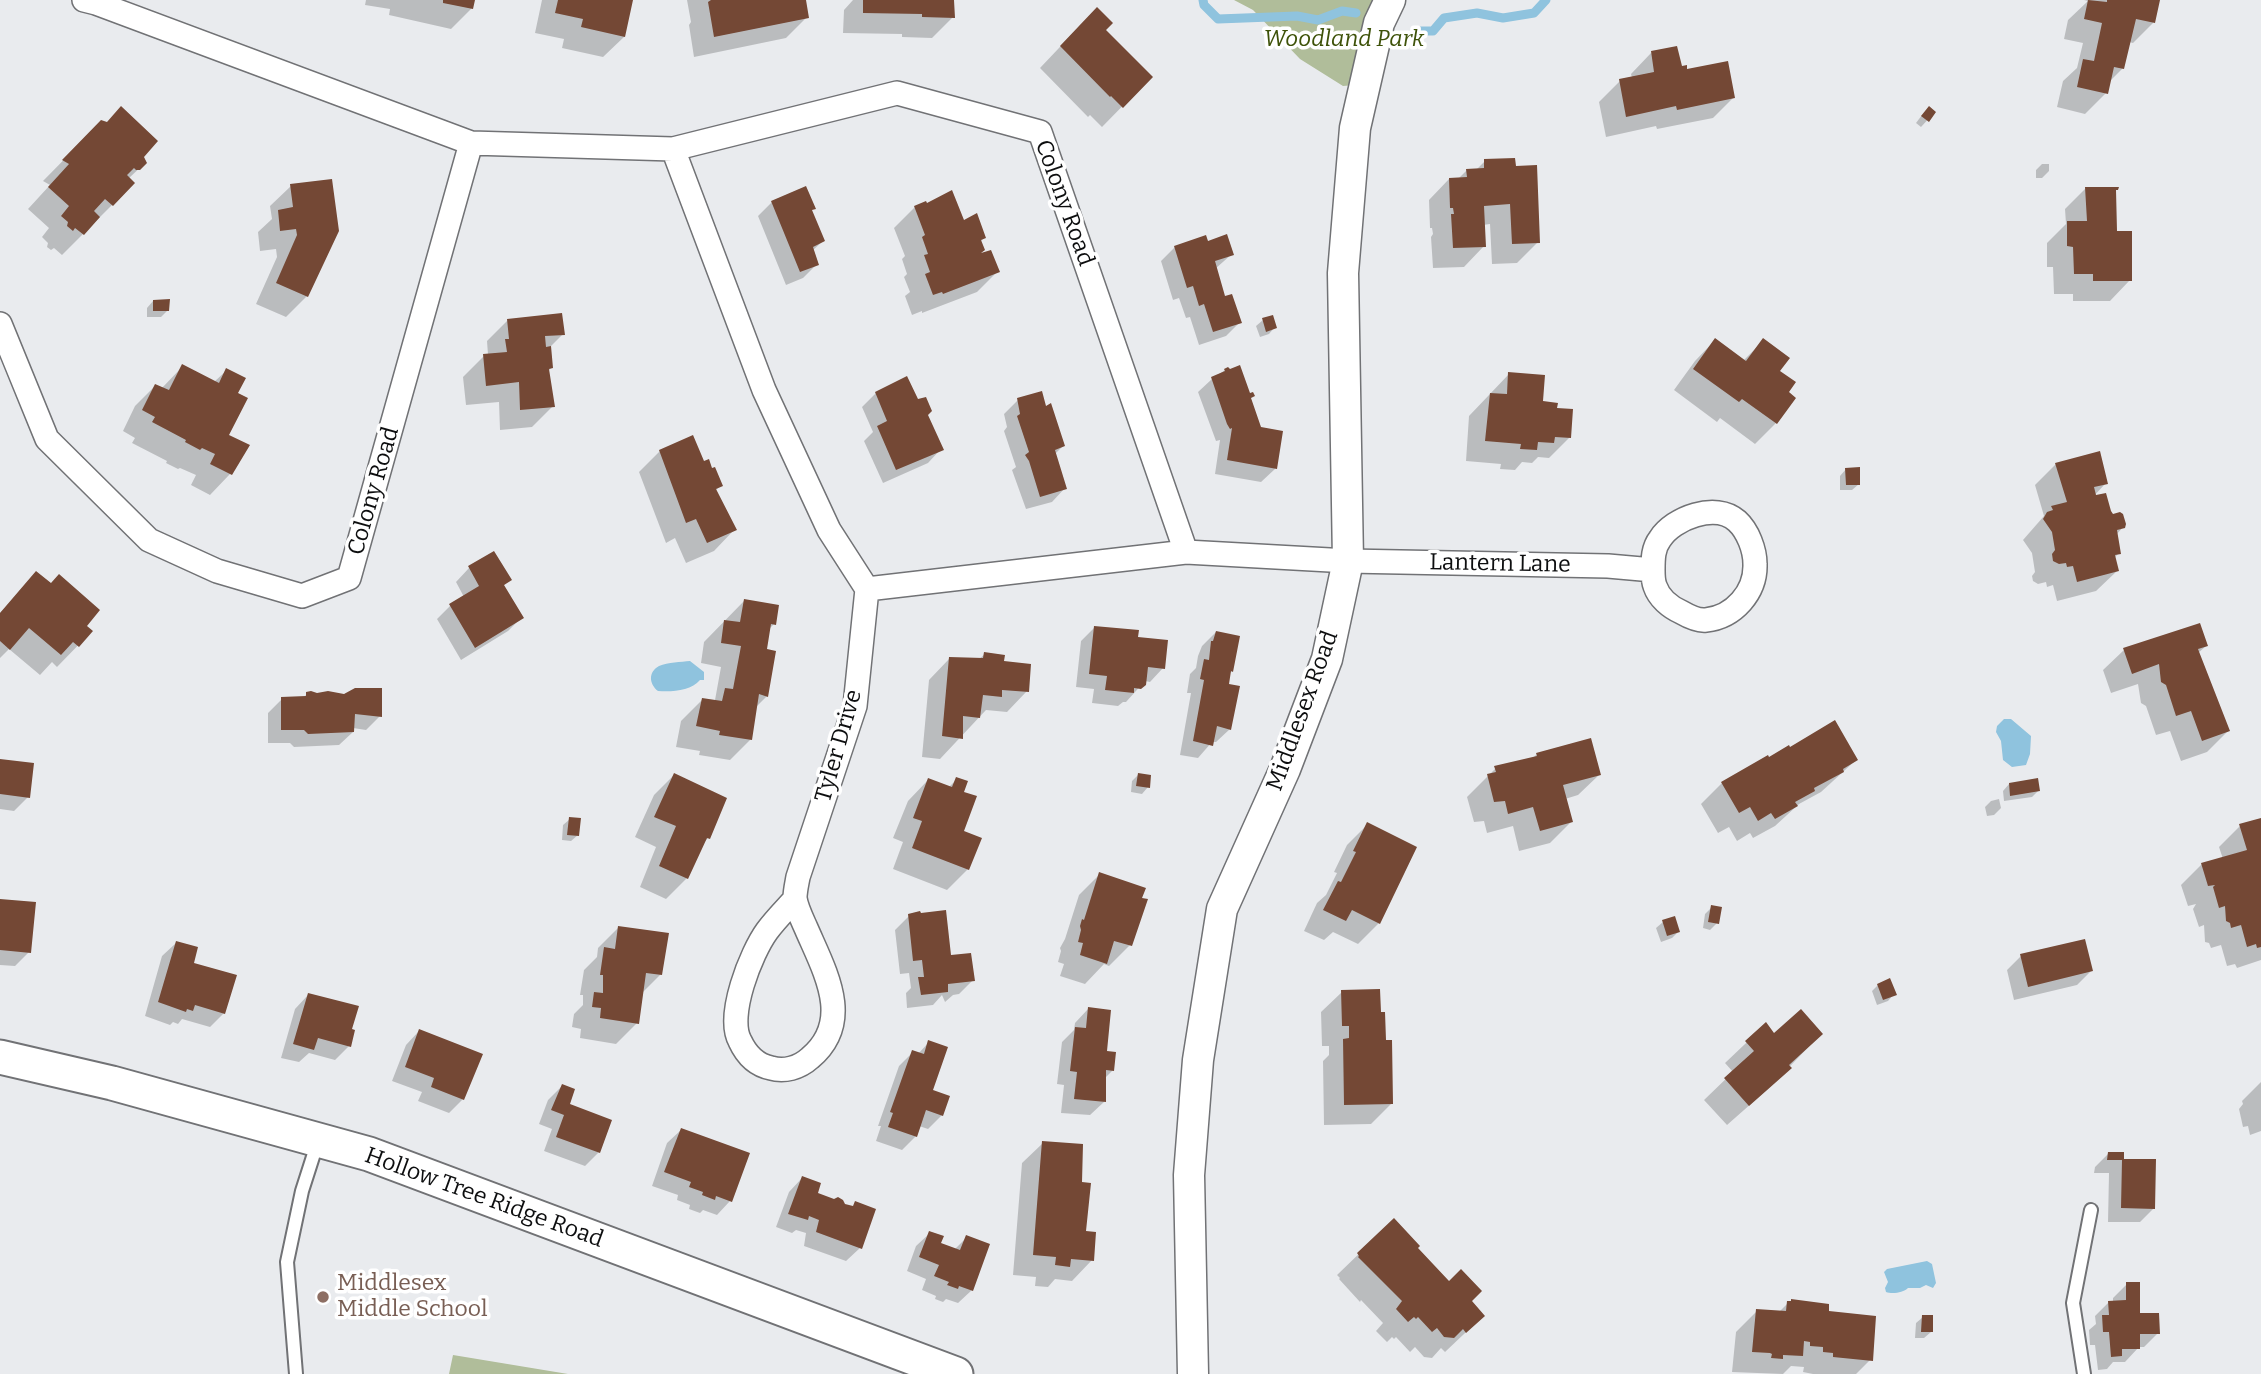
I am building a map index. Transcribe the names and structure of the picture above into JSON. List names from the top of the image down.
{
  "streets": {
    "main road": ["Hollow Tree Ridge Road"],
    "street": [
      "Colony Road",
      "Lantern Lane",
      "Middlesex Road",
      "Tyler Drive"
    ]
  },
  "crossings": [
    ["Lantern Lane", "Middlesex Road"]
  ],
  "parks": ["Woodland Park"],
  "places": ["Middlesex Middle School"]
}
